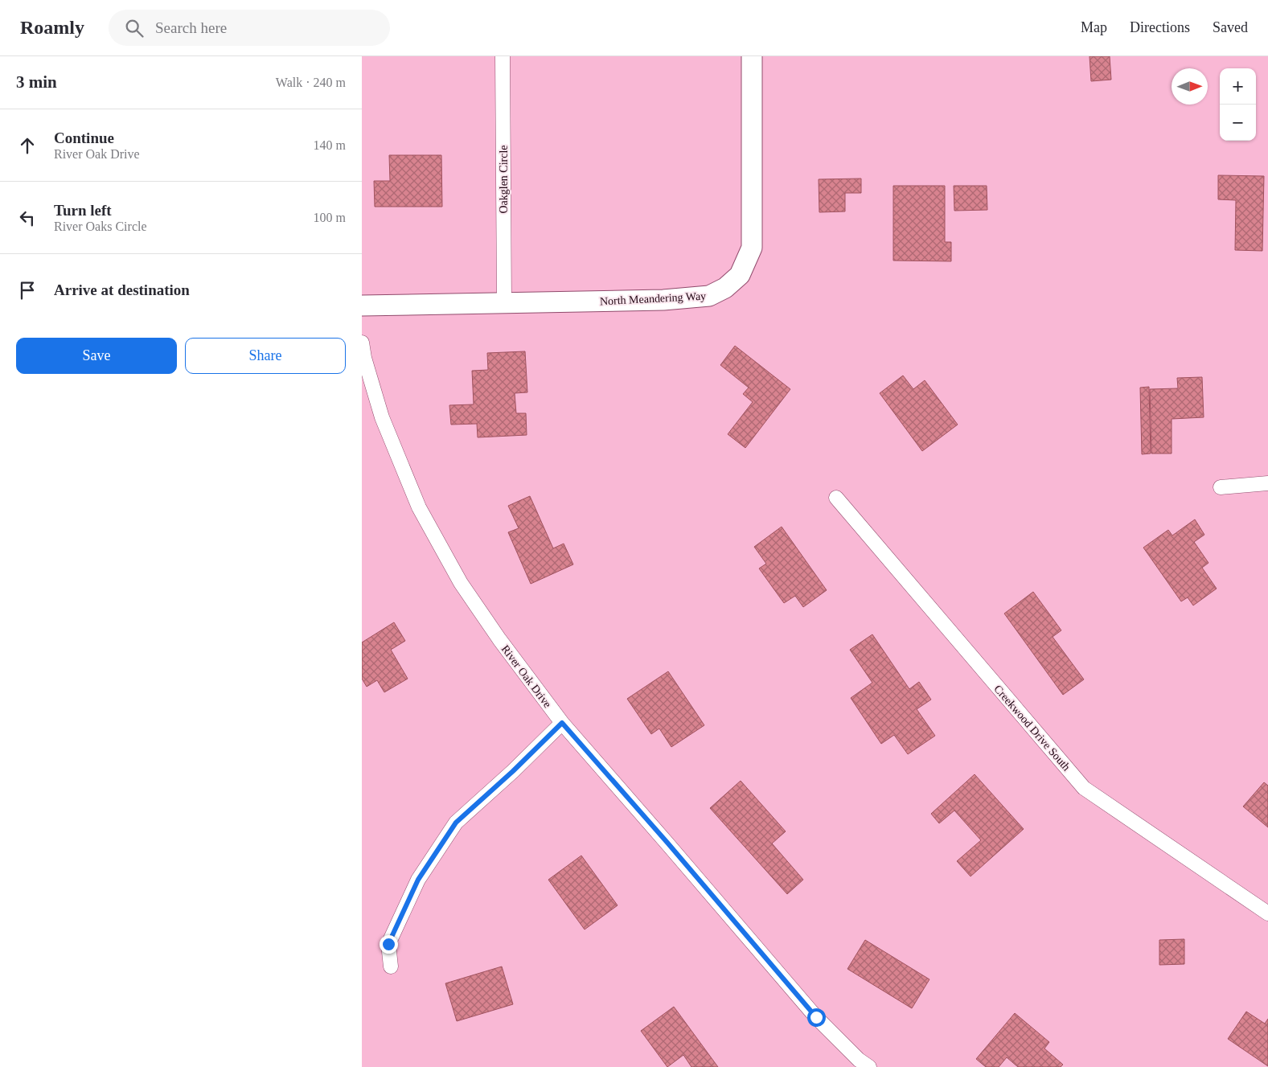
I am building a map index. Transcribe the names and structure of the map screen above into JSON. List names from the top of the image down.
{
  "streets": {
    "street": [
      "Oakglen Circle",
      "North Meandering Way",
      "River Oak Drive",
      "Creekwood Drive South"
    ]
  },
  "crossings": [
    ["Oakglen Circle", "North Meandering Way"]
  ],
  "north": "right",
  "page": {
    "header": "Roamly",
    "search": "Search here",
    "nav": ["Map", "Directions", "Saved"],
    "heading": ["3 min", "Walk · 240 m"],
    "map_buttons": ["+", "−"],
    "list": [
      ["Continue", "River Oak Drive", "140 m"],
      ["Turn left", "River Oaks Circle", "100 m"],
      "Arrive at destination"
    ],
    "buttons": ["Save", "Share"]
  }
}
